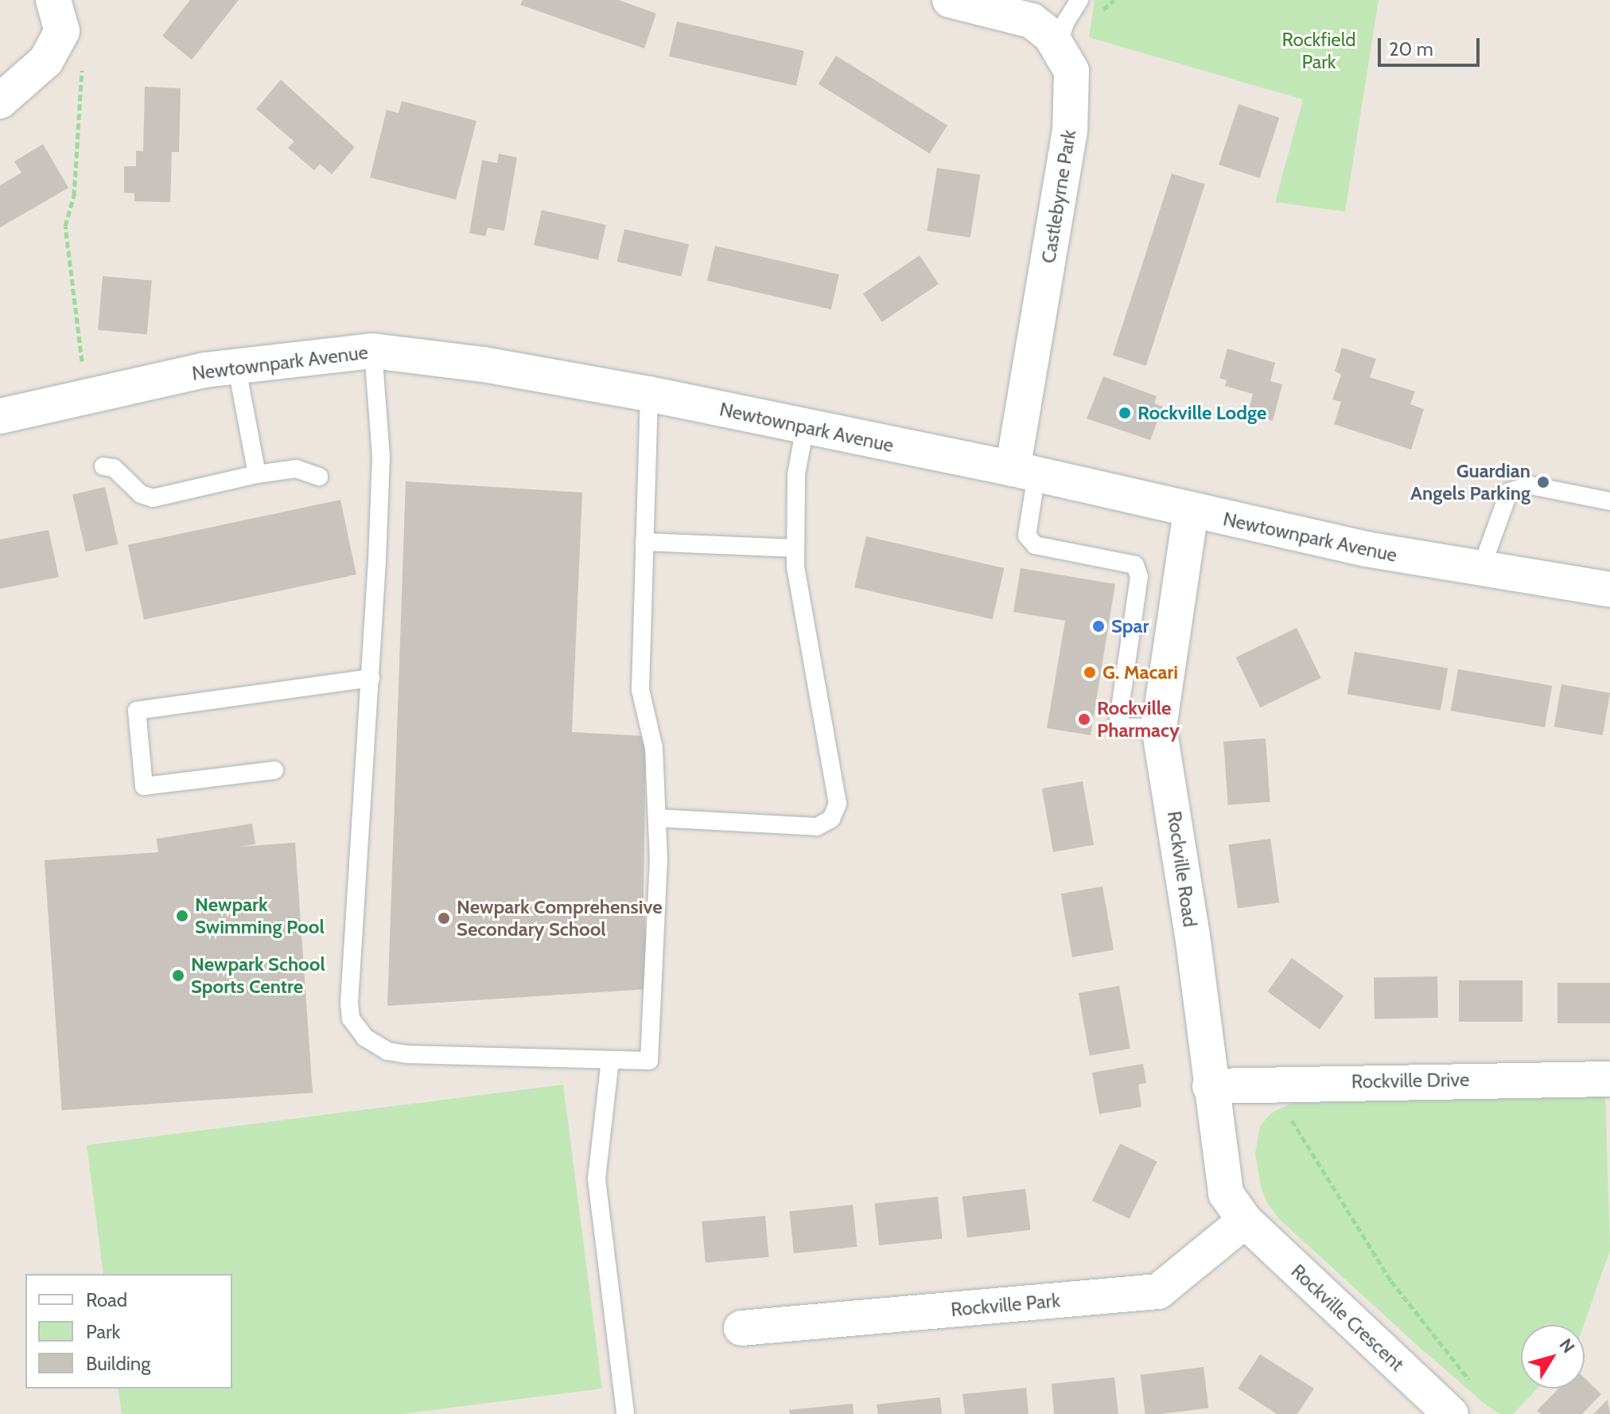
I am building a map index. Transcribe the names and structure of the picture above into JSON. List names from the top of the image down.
{
  "streets": {
    "street": [
      "Castlebyrne Park",
      "Newtownpark Avenue",
      "Rockville Road",
      "Rockville Drive",
      "Rockville Park",
      "Rockville Crescent"
    ]
  },
  "crossings": [
    ["Castlebyrne Park", "Newtownpark Avenue"],
    ["Newtownpark Avenue", "Rockville Road"],
    ["Rockville Road", "Rockville Drive"],
    ["Rockville Road", "Rockville Park"],
    ["Rockville Road", "Rockville Crescent"],
    ["Rockville Park", "Rockville Crescent"]
  ],
  "parks": ["Rockfield Park"],
  "places": [
    "Rockville Lodge",
    "Guardian Angels Parking",
    "Spar",
    "G. Macari",
    "Rockville Pharmacy",
    "Newpark Swimming Pool",
    "Newpark Comprehensive Secondary School",
    "Newpark School Sports Centre"
  ],
  "legend": ["Road", "Park", "Building"],
  "scale_bar": "20 m",
  "north": "top right"
}
